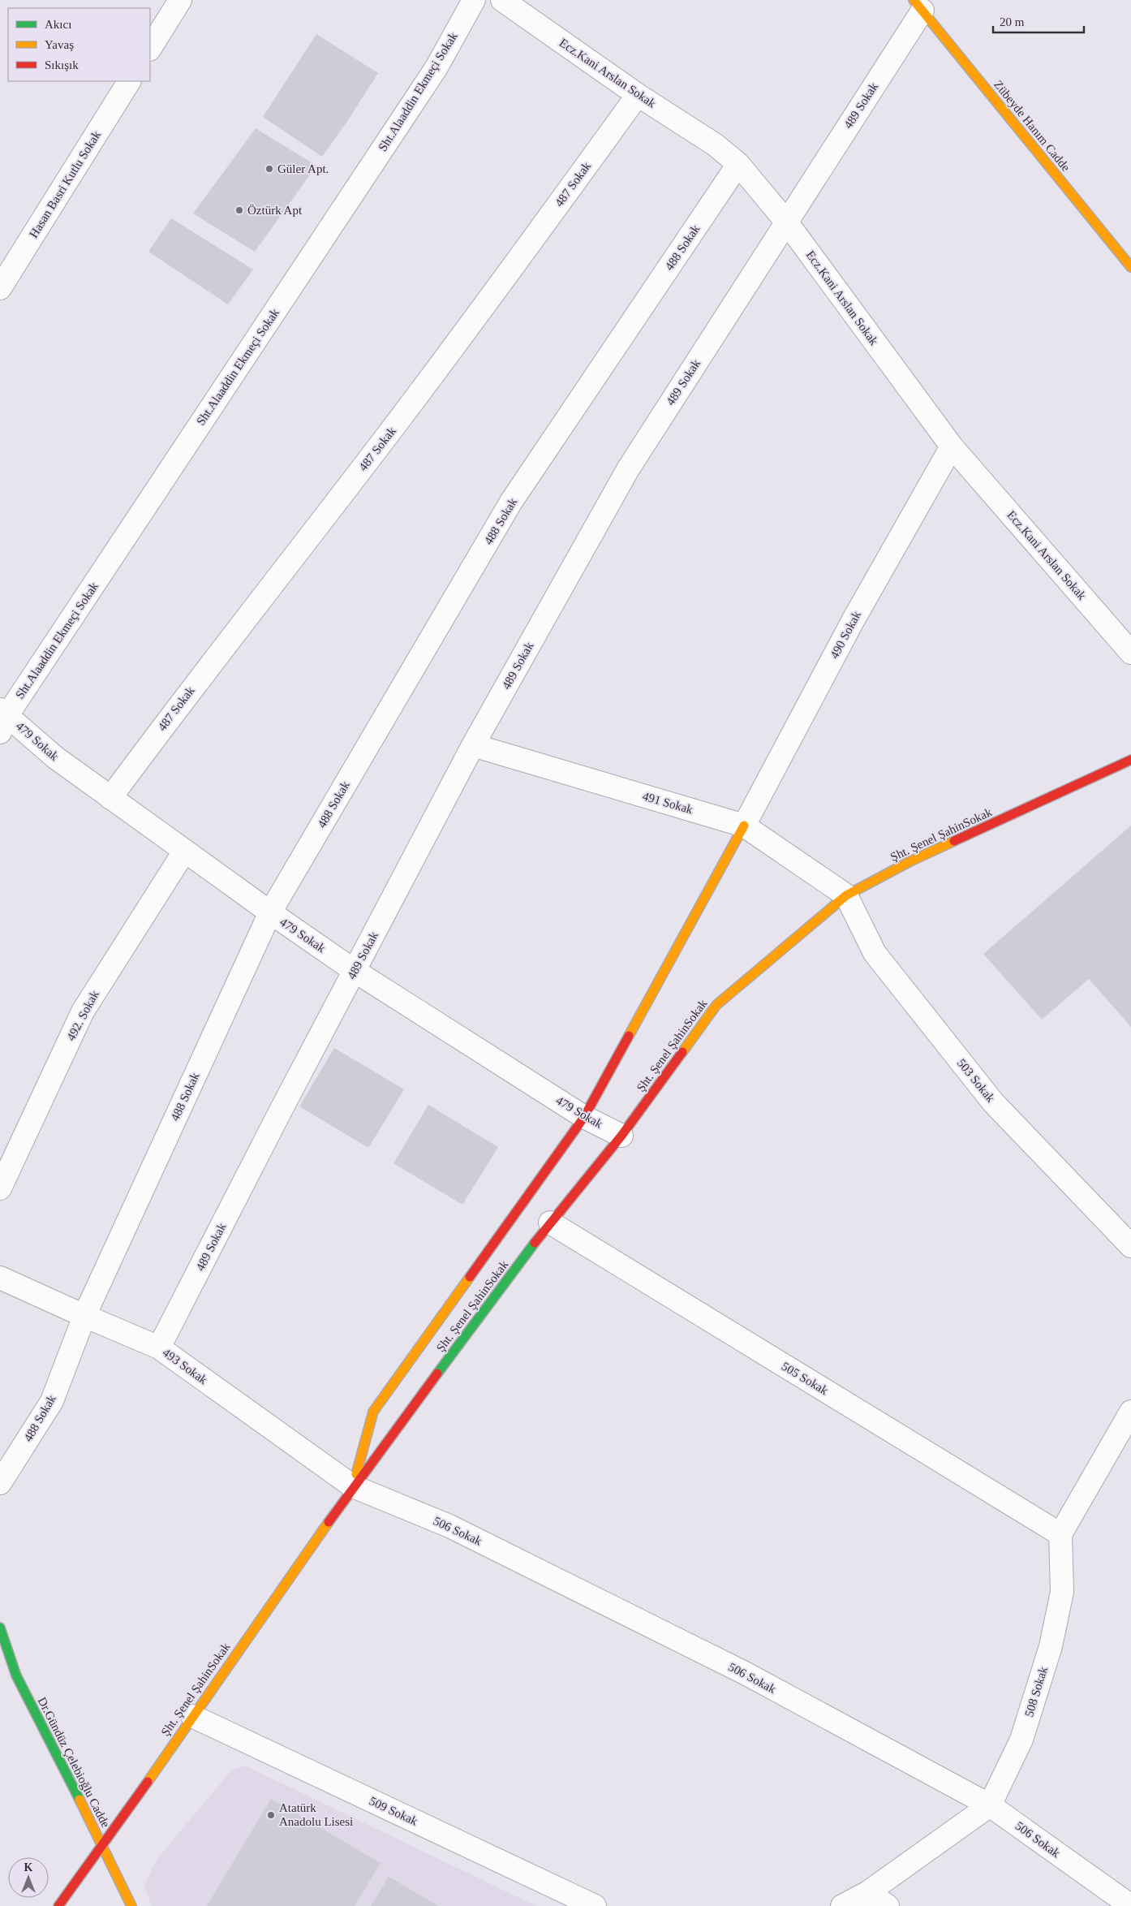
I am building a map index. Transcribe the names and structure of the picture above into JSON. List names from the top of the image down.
{
  "streets": {
    "street": [
      "Ecz.Kani Arslan Sokak",
      "Sht.Alaaddin Ekmeçi Sokak",
      "489 Sokak",
      "Zübeyde Hanım Cadde",
      "Hasan Basri Kutlu Sokak",
      "487 Sokak",
      "488 Sokak",
      "490 Sokak",
      "479 Sokak",
      "491 Sokak",
      "Şht. Şenel ŞahinSokak",
      "492. Sokak",
      "503 Sokak",
      "493 Sokak",
      "505 Sokak",
      "506 Sokak",
      "508 Sokak",
      "Dr.Gündüz Çelebioğlu Cadde",
      "509 Sokak"
    ]
  },
  "crossings": [
    ["Ecz.Kani Arslan Sokak", "489 Sokak"],
    ["Ecz.Kani Arslan Sokak", "487 Sokak"],
    ["Ecz.Kani Arslan Sokak", "488 Sokak"],
    ["Ecz.Kani Arslan Sokak", "490 Sokak"],
    ["Sht.Alaaddin Ekmeçi Sokak", "479 Sokak"],
    ["489 Sokak", "Zübeyde Hanım Cadde"],
    ["489 Sokak", "479 Sokak"],
    ["489 Sokak", "491 Sokak"],
    ["489 Sokak", "493 Sokak"],
    ["487 Sokak", "479 Sokak"],
    ["488 Sokak", "479 Sokak"],
    ["488 Sokak", "493 Sokak"],
    ["490 Sokak", "491 Sokak"],
    ["490 Sokak", "Şht. Şenel ŞahinSokak"],
    ["479 Sokak", "Şht. Şenel ŞahinSokak"],
    ["479 Sokak", "492. Sokak"],
    ["491 Sokak", "Şht. Şenel ŞahinSokak"],
    ["491 Sokak", "503 Sokak"],
    ["Şht. Şenel ŞahinSokak", "503 Sokak"],
    ["Şht. Şenel ŞahinSokak", "493 Sokak"],
    ["Şht. Şenel ŞahinSokak", "505 Sokak"],
    ["Şht. Şenel ŞahinSokak", "506 Sokak"],
    ["Şht. Şenel ŞahinSokak", "Dr.Gündüz Çelebioğlu Cadde"],
    ["Şht. Şenel ŞahinSokak", "509 Sokak"],
    ["493 Sokak", "506 Sokak"],
    ["505 Sokak", "508 Sokak"],
    ["506 Sokak", "508 Sokak"]
  ],
  "places": ["Güler Apt.", "Öztürk Apt", "Atatürk Anadolu Lisesi"],
  "legend": ["Akıcı", "Yavaş", "Sıkışık"],
  "scale_bar": "20 m",
  "north": "top"
}
